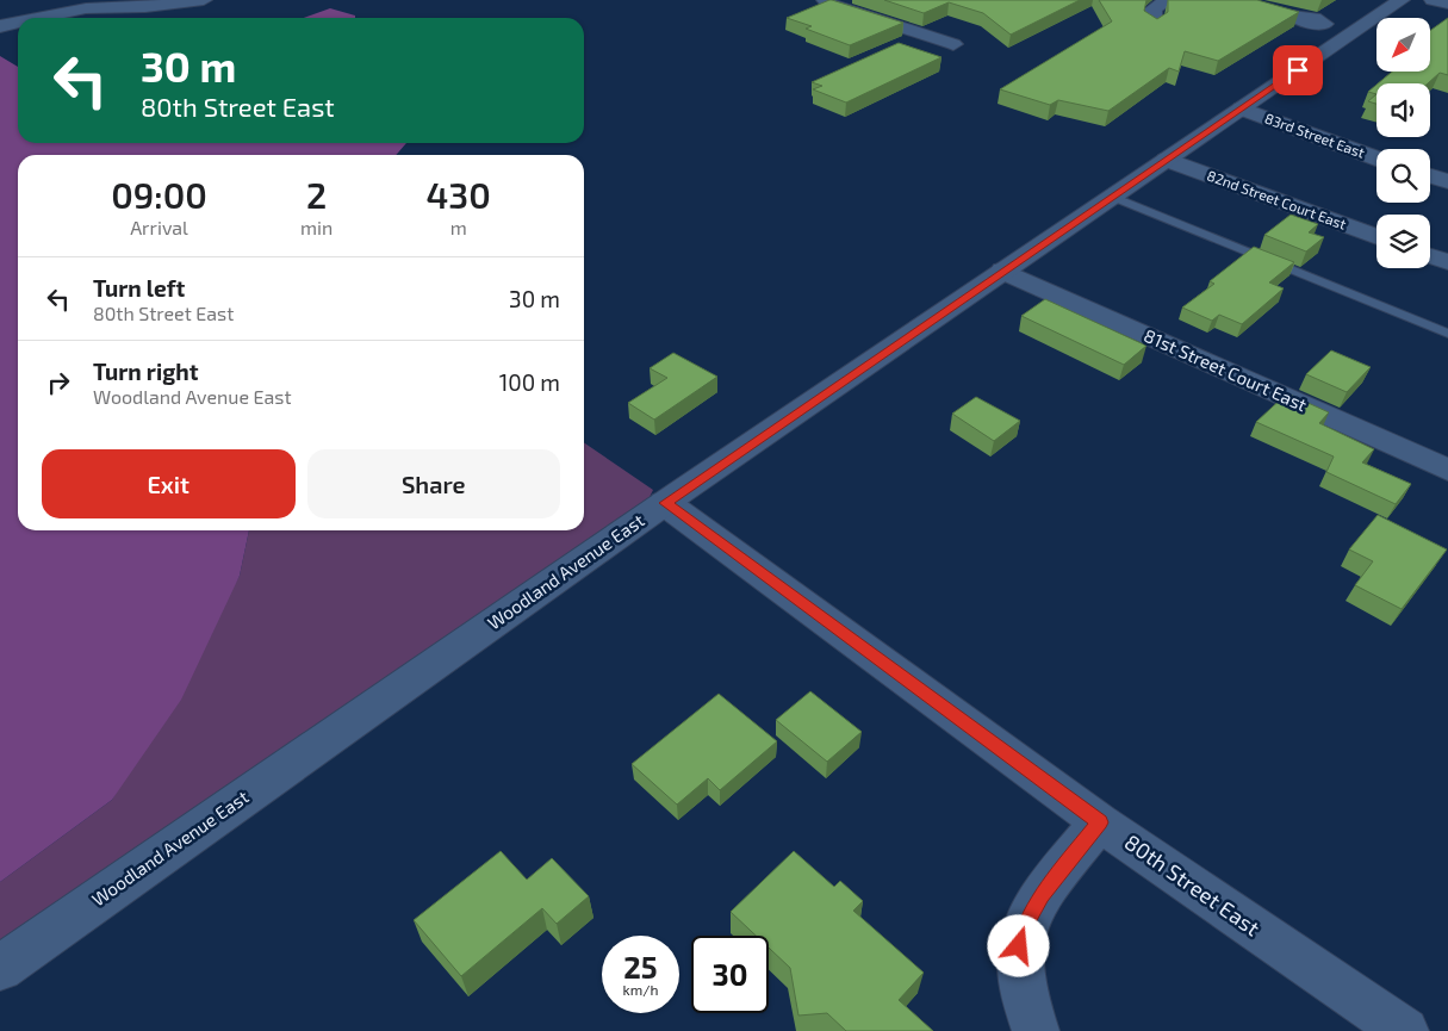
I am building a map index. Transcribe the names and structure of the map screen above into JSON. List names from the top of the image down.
{
  "streets": {
    "street": [
      "83rd Street East",
      "82nd Street Court East",
      "81st Street Court East",
      "Woodland Avenue East",
      "80th Street East"
    ]
  },
  "crossings": [
    ["83rd Street East", "Woodland Avenue East"],
    ["82nd Street Court East", "Woodland Avenue East"],
    ["81st Street Court East", "Woodland Avenue East"],
    ["Woodland Avenue East", "80th Street East"]
  ],
  "north": "bottom left",
  "page": {
    "turn": ["30 m", "80th Street East"],
    "eta": [
      "09:00",
      "Arrival",
      "2",
      "min",
      "430",
      "m"
    ],
    "list": [
      {
        "name": "Turn left",
        "note": "80th Street East",
        "value": "30 m"
      },
      {
        "name": "Turn right",
        "note": "Woodland Avenue East",
        "value": "100 m"
      }
    ],
    "buttons": ["Exit", "Share"],
    "speed": "25 km/h",
    "limit": "30"
  }
}
